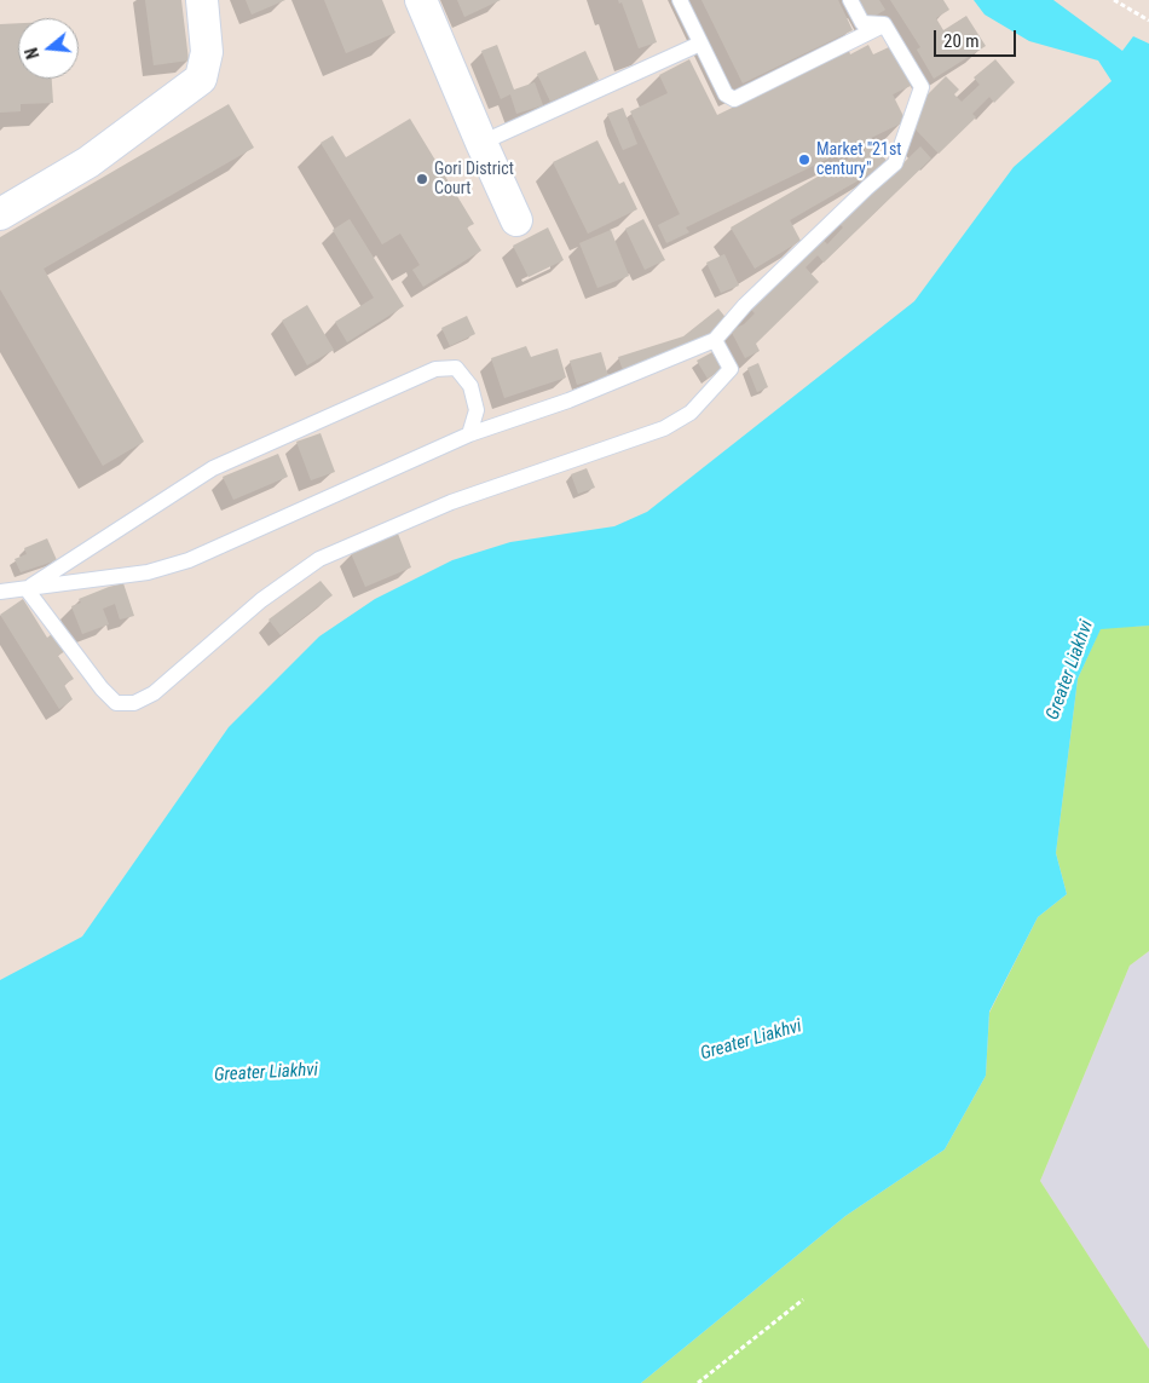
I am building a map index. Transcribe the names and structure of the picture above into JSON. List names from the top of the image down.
{
  "water": ["Greater Liakhvi"],
  "places": ["Market \"21st century\"", "Gori District Court"],
  "scale_bar": "20 m",
  "north": "left"
}
